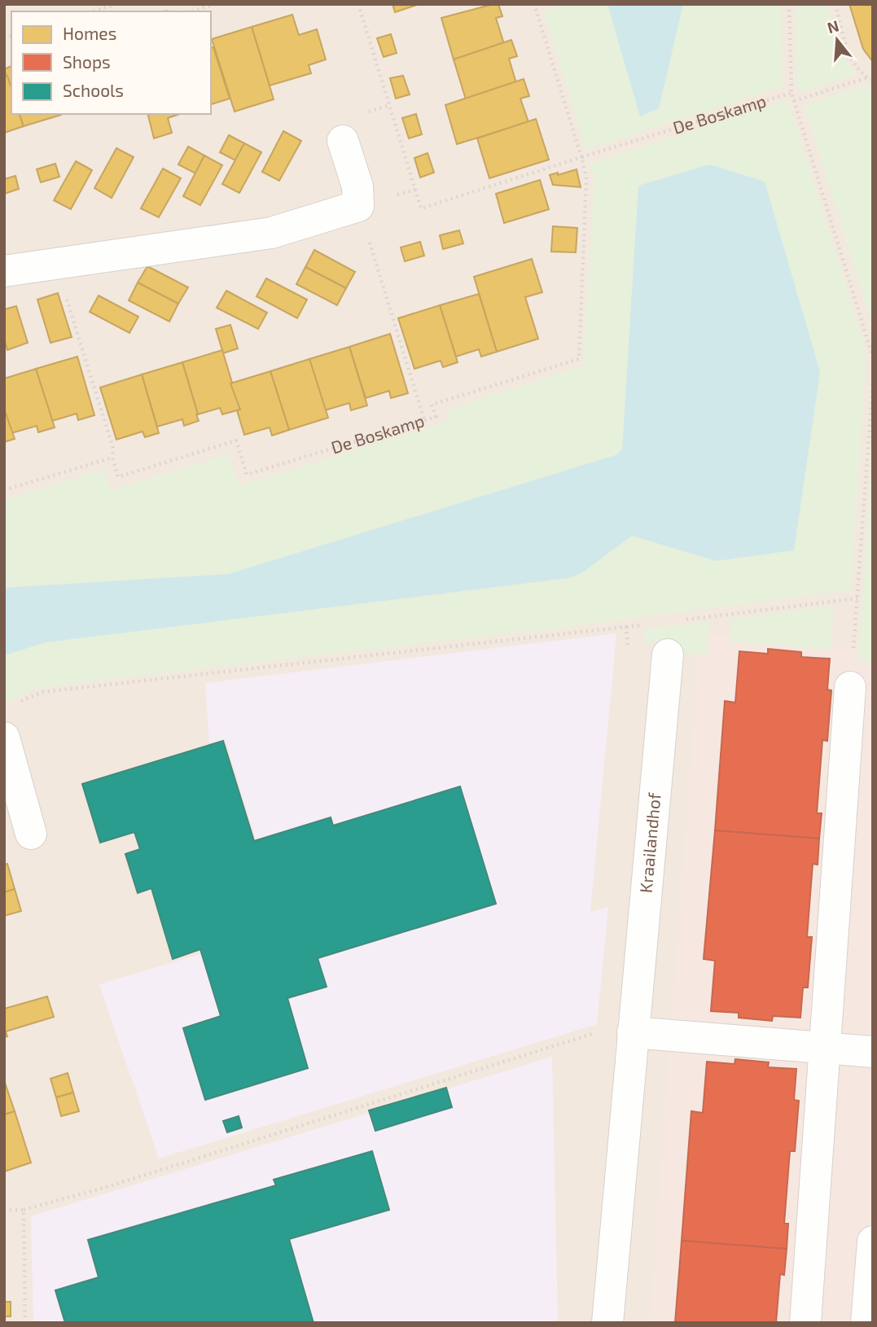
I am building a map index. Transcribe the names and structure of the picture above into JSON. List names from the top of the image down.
{
  "streets": {
    "street": ["Kraailandhof"],
    "path": ["De Boskamp"]
  },
  "legend": ["Homes", "Shops", "Schools"],
  "north": "top"
}
